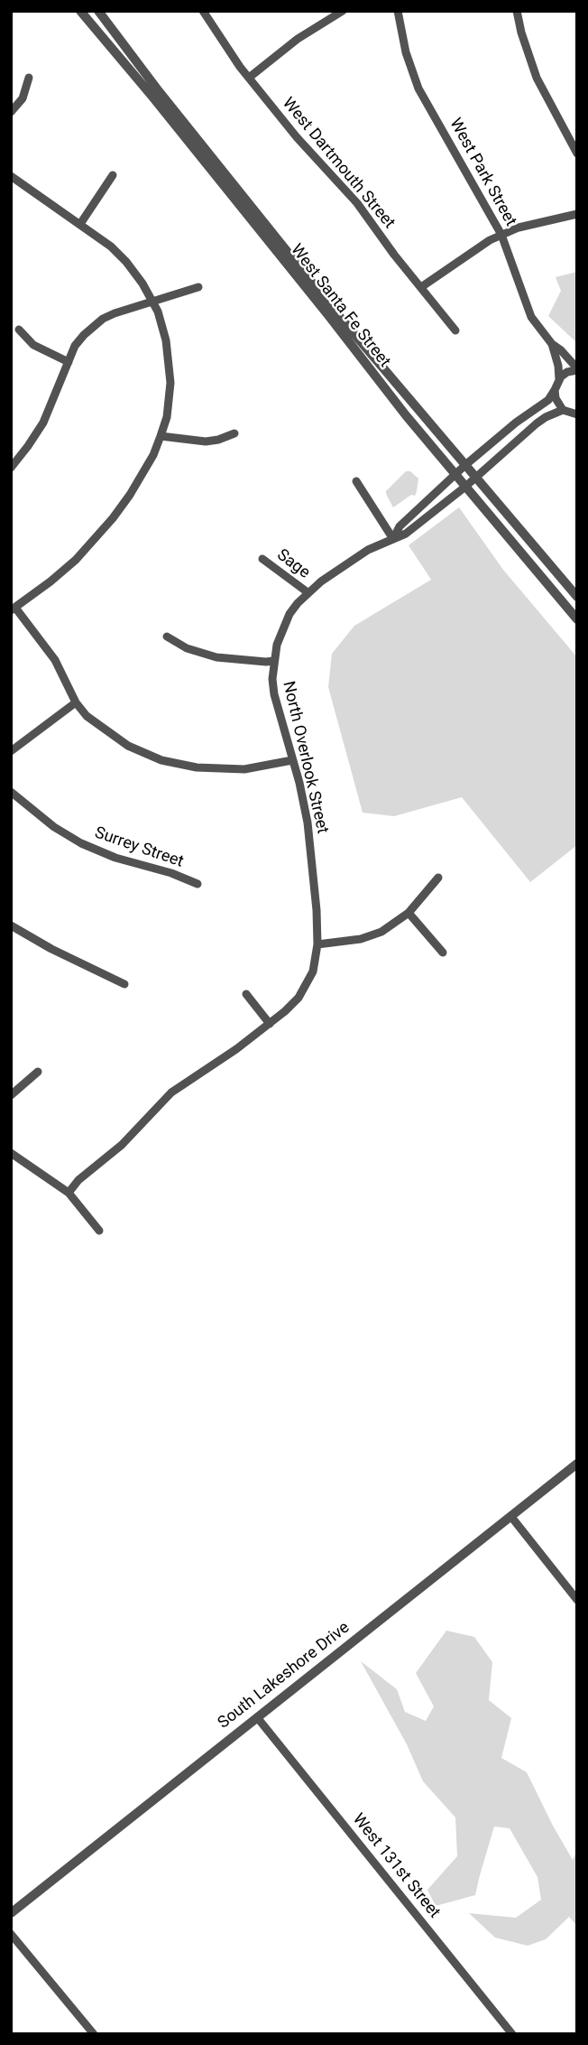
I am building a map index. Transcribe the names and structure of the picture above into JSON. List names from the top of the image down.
{
  "streets": {
    "street": [
      "West Dartmouth Street",
      "West Park Street",
      "West Santa Fe Street",
      "Sage",
      "North Overlook Street",
      "Surrey Street",
      "South Lakeshore Drive",
      "West 131st Street"
    ]
  },
  "crossings": [
    ["West Santa Fe Street", "North Overlook Street"],
    ["Sage", "North Overlook Street"],
    ["South Lakeshore Drive", "West 131st Street"]
  ]
}
